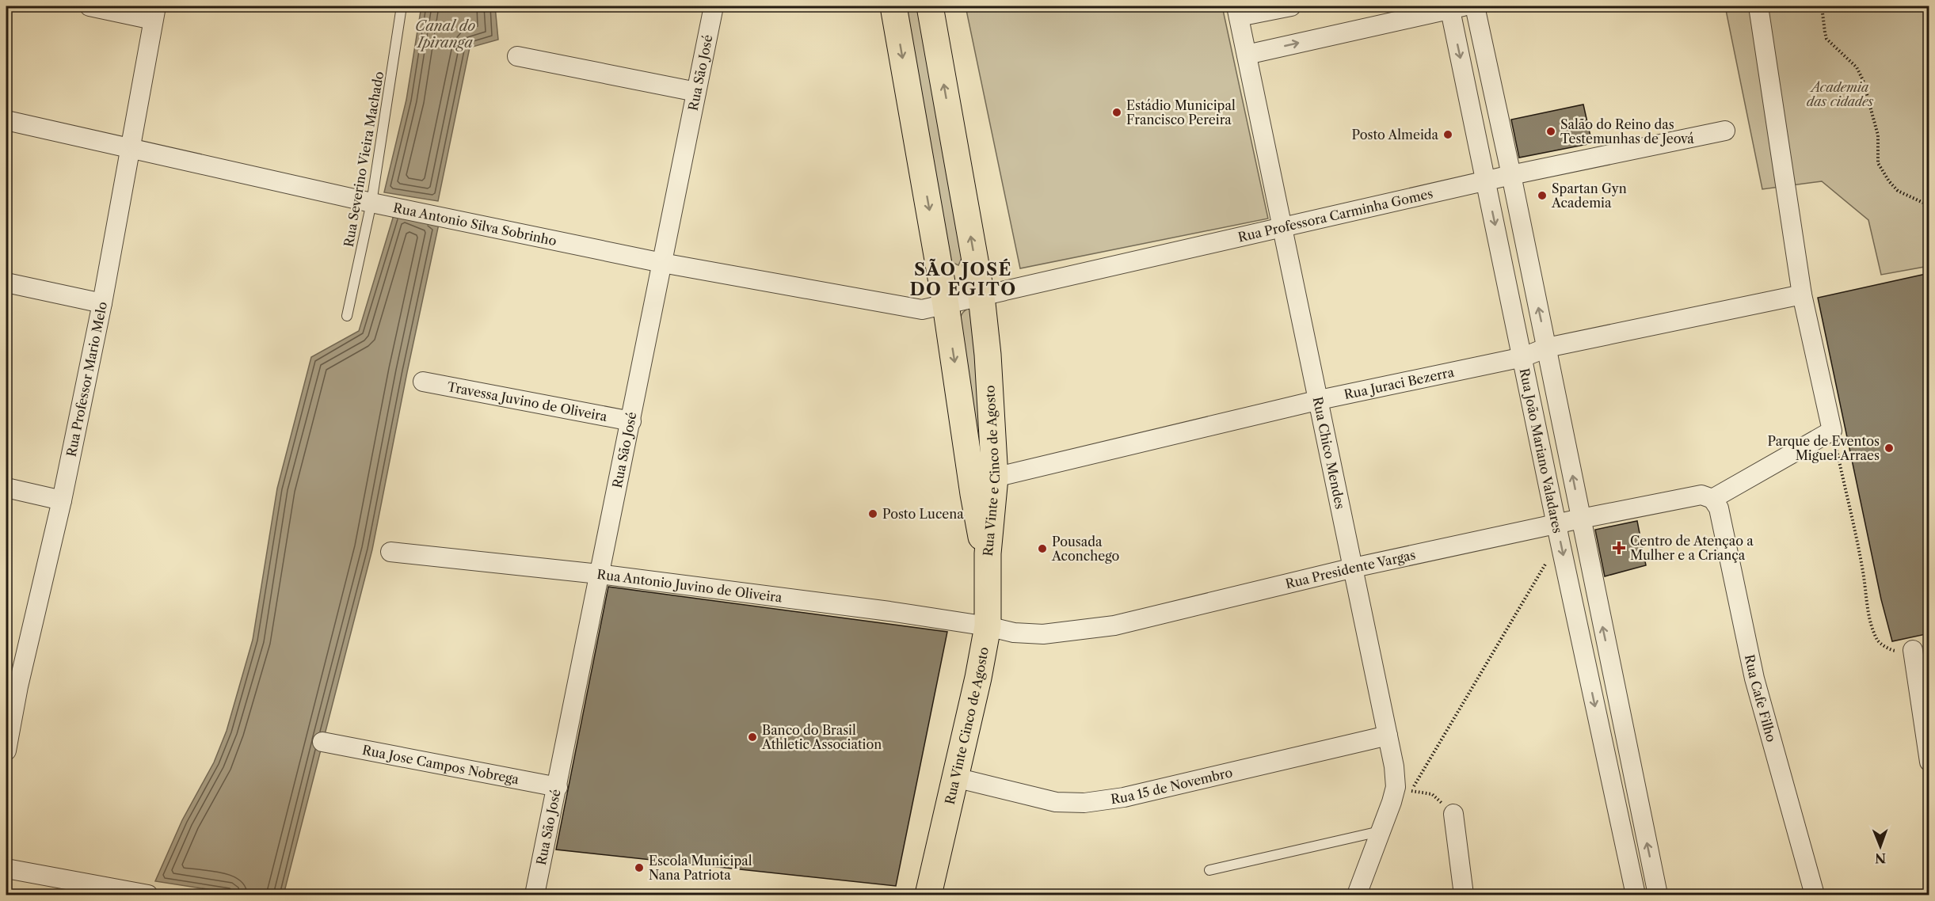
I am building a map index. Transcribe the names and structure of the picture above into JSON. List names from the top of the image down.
{
  "streets": {
    "main road": ["Rua Vinte e Cinco de Agosto", "Rua Vinte Cinco de Agosto"],
    "street": [
      "Rua São José",
      "Rua Professora Carminha Gomes",
      "Rua Antonio Silva Sobrinho",
      "Rua Professor Mario Melo",
      "Rua Juraci Bezerra",
      "Travessa Juvino de Oliveira",
      "Rua João Mariano Valadares",
      "Rua Chico Mendes",
      "Rua Presidente Vargas",
      "Rua Antonio Juvino de Oliveira",
      "Rua Cafe Filho",
      "Rua Jose Campos Nobrega",
      "Rua 15 de Novembro"
    ],
    "lane": ["Rua Severino Vieira Machado"]
  },
  "crossings": [
    ["Rua São José", "Rua Antonio Silva Sobrinho"],
    ["Rua São José", "Travessa Juvino de Oliveira"],
    ["Rua São José", "Rua Antonio Juvino de Oliveira"],
    ["Rua São José", "Rua Jose Campos Nobrega"],
    ["Rua Severino Vieira Machado", "Rua Antonio Silva Sobrinho"],
    ["Rua Professora Carminha Gomes", "Rua Antonio Silva Sobrinho"],
    ["Rua Professora Carminha Gomes", "Rua João Mariano Valadares"],
    ["Rua Professora Carminha Gomes", "Rua Chico Mendes"],
    ["Rua Professora Carminha Gomes", "Rua Vinte e Cinco de Agosto"],
    ["Rua Antonio Silva Sobrinho", "Rua Professor Mario Melo"],
    ["Rua Antonio Silva Sobrinho", "Rua Vinte e Cinco de Agosto"],
    ["Rua Juraci Bezerra", "Rua João Mariano Valadares"],
    ["Rua Juraci Bezerra", "Rua Chico Mendes"],
    ["Rua Juraci Bezerra", "Rua Vinte e Cinco de Agosto"],
    ["Rua João Mariano Valadares", "Rua Presidente Vargas"],
    ["Rua Chico Mendes", "Rua Presidente Vargas"],
    ["Rua Chico Mendes", "Rua 15 de Novembro"],
    ["Rua Vinte e Cinco de Agosto", "Rua Vinte Cinco de Agosto"],
    ["Rua Presidente Vargas", "Rua Antonio Juvino de Oliveira"],
    ["Rua Presidente Vargas", "Rua Cafe Filho"],
    ["Rua Presidente Vargas", "Rua Vinte Cinco de Agosto"],
    ["Rua Antonio Juvino de Oliveira", "Rua Vinte Cinco de Agosto"],
    ["Rua Vinte Cinco de Agosto", "Rua 15 de Novembro"]
  ],
  "districts": ["SÃO JOSÉ DO EGITO"],
  "water": ["Canal do Ipiranga"],
  "parks": ["Academia das cidades"],
  "places": {
    "other": [
      "Estádio Municipal Francisco Pereira",
      "Salão do Reino das Testemunhas de Jeová",
      "Posto Almeida",
      "Spartan Gyn Academia",
      "Parque de Eventos Miguel Arraes",
      "Posto Lucena",
      "Pousada Aconchego",
      "Banco do Brasil Athletic Association",
      "Escola Municipal Nana Patriota"
    ],
    "health": ["Centro de Atençao a Mulher e a Criança"]
  },
  "north": "bottom"
}
